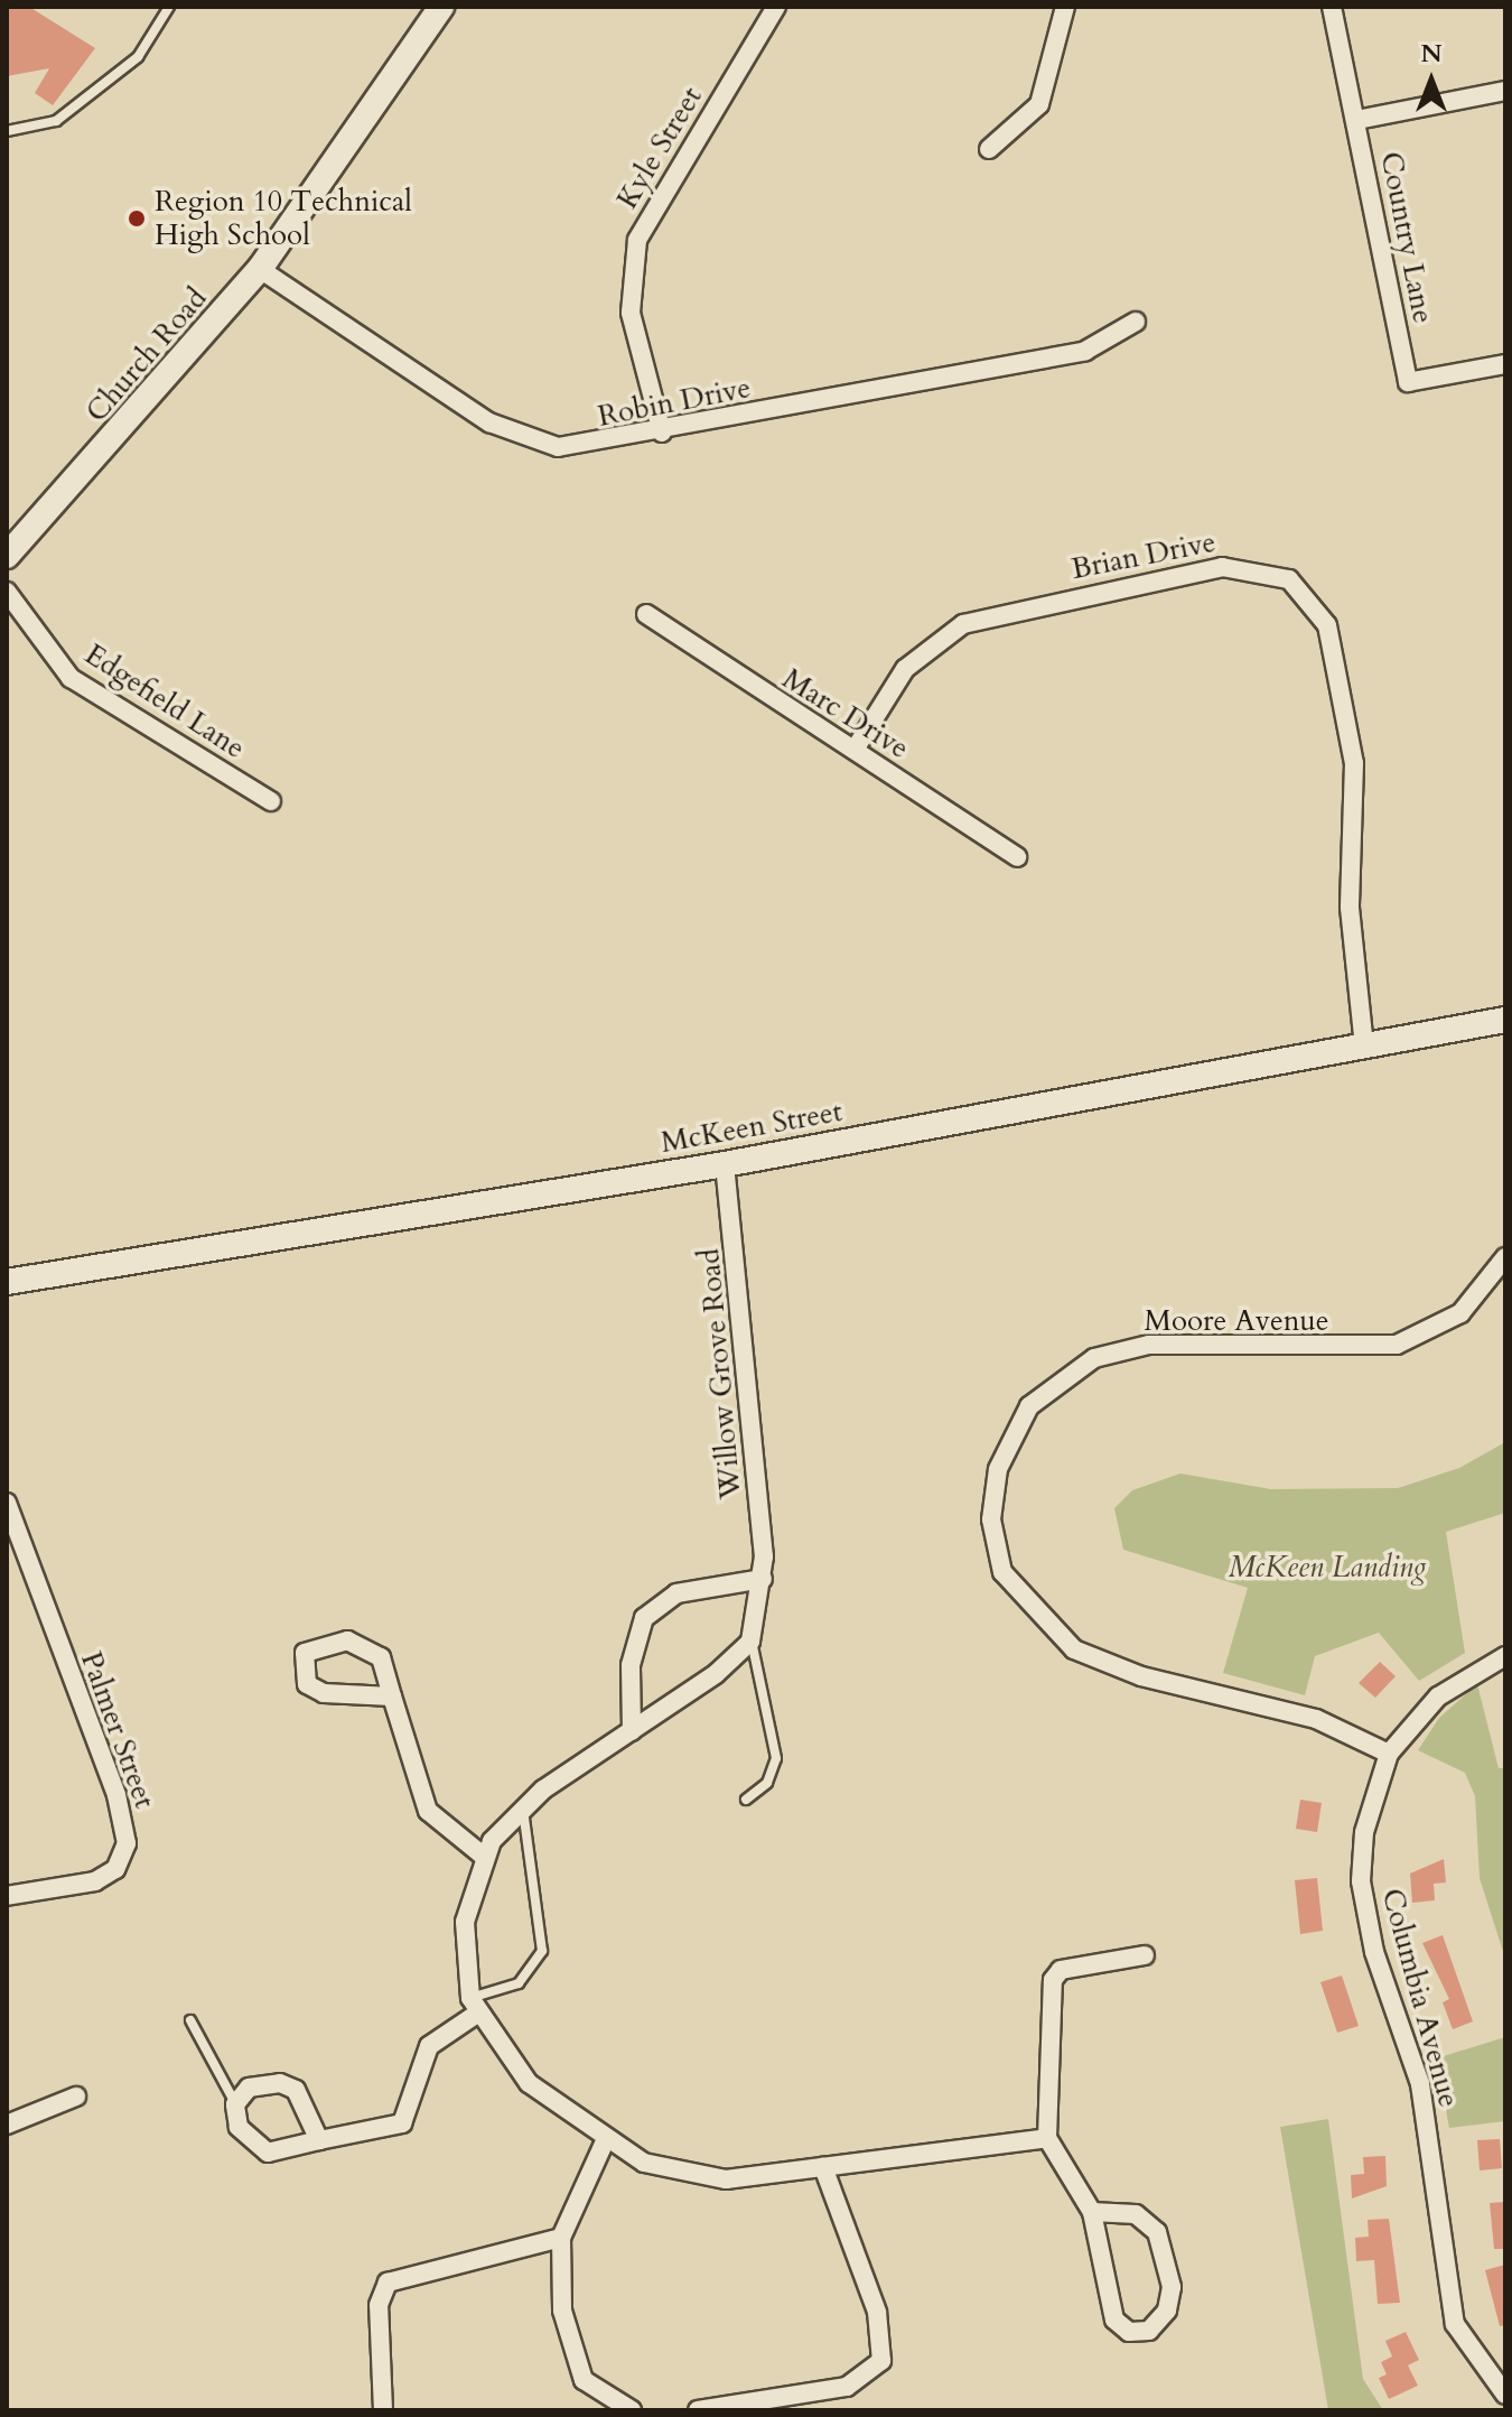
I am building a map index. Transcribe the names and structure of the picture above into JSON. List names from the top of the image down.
{
  "streets": {
    "street": [
      "Kyle Street",
      "Country Lane",
      "Church Road",
      "Robin Drive",
      "Brian Drive",
      "Edgefield Lane",
      "Marc Drive",
      "McKeen Street",
      "Moore Avenue",
      "Willow Grove Road",
      "Palmer Street",
      "Columbia Avenue"
    ]
  },
  "crossings": [
    ["Kyle Street", "Robin Drive"],
    ["Church Road", "Robin Drive"],
    ["Brian Drive", "Marc Drive"],
    ["Brian Drive", "McKeen Street"],
    ["McKeen Street", "Willow Grove Road"],
    ["Moore Avenue", "Columbia Avenue"]
  ],
  "parks": ["McKeen Landing"],
  "places": ["Region 10 Technical High School"],
  "north": "top"
}
